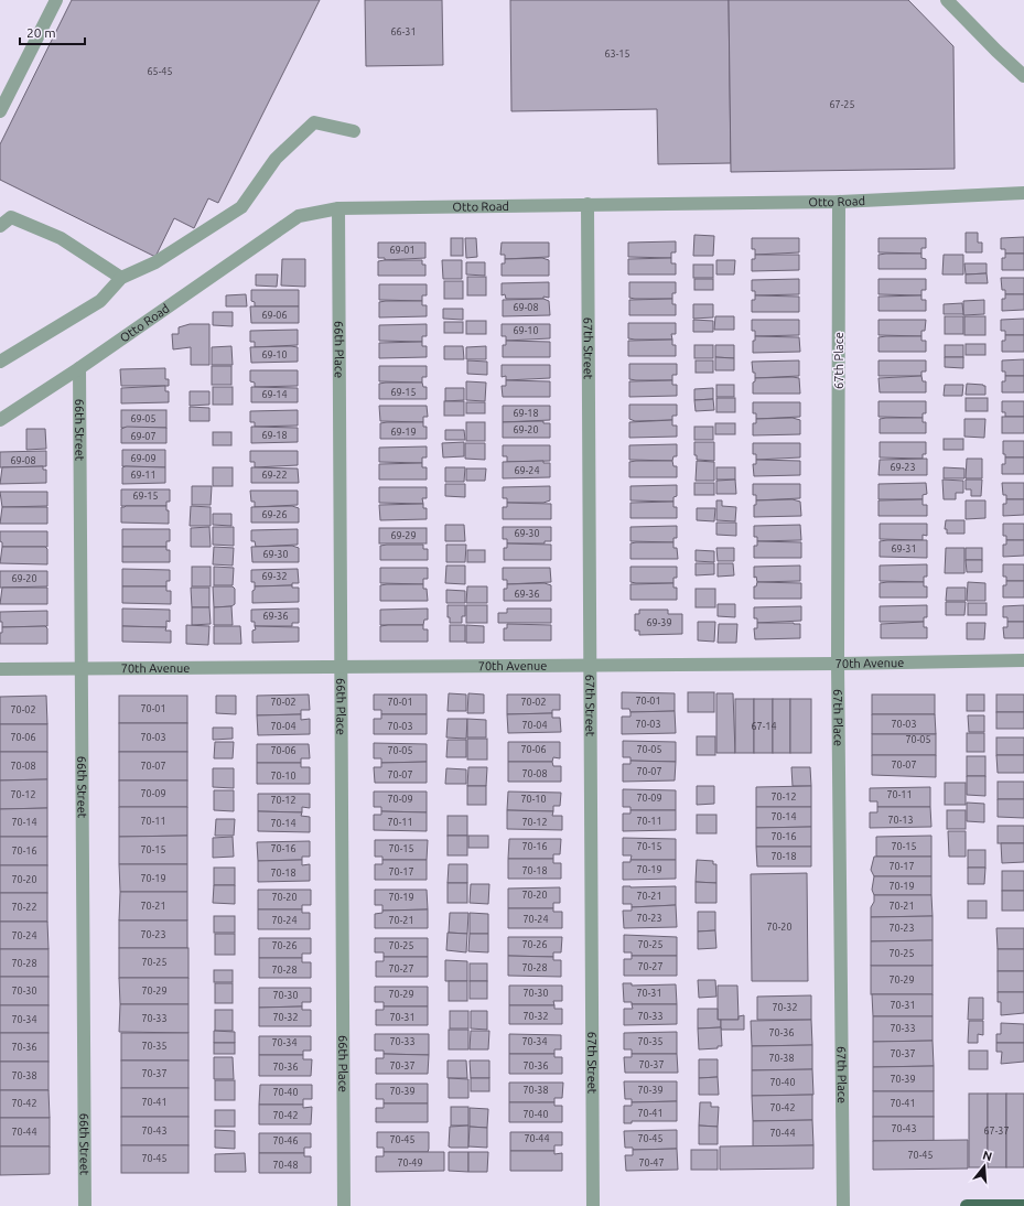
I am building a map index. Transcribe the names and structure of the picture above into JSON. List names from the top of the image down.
{
  "streets": {
    "street": [
      "Otto Road",
      "67th Street",
      "66th Place",
      "67th Place",
      "66th Street",
      "70th Avenue"
    ]
  },
  "crossings": [
    ["Otto Road", "67th Street"],
    ["Otto Road", "66th Place"],
    ["Otto Road", "67th Place"],
    ["Otto Road", "66th Street"],
    ["67th Street", "70th Avenue"],
    ["66th Place", "70th Avenue"],
    ["67th Place", "70th Avenue"],
    ["66th Street", "70th Avenue"]
  ],
  "house_numbers": [
    "66-31",
    "63-15",
    "65-45",
    "67-25",
    "69-01",
    "69-08",
    "69-06",
    "69-10",
    "69-10",
    "69-15",
    "69-14",
    "69-18",
    "69-05",
    "69-20",
    "69-19",
    "69-18",
    "69-07",
    "69-09",
    "69-08",
    "69-23",
    "69-24",
    "69-11",
    "69-22",
    "69-15",
    "69-26",
    "69-30",
    "69-29",
    "69-31",
    "69-30",
    "69-32",
    "69-20",
    "69-36",
    "69-36",
    "69-39",
    "70-01",
    "70-02",
    "70-01",
    "70-02",
    "70-01",
    "70-02",
    "70-03",
    "70-03",
    "70-04",
    "70-04",
    "70-03",
    "67-14",
    "70-06",
    "70-03",
    "70-05",
    "70-06",
    "70-05",
    "70-06",
    "70-05",
    "70-07",
    "70-08",
    "70-07",
    "70-07",
    "70-08",
    "70-07",
    "70-10",
    "70-09",
    "70-12",
    "70-11",
    "70-12",
    "70-09",
    "70-09",
    "70-10",
    "70-12",
    "70-14",
    "70-13",
    "70-11",
    "70-11",
    "70-14",
    "70-11",
    "70-12",
    "70-14",
    "70-16",
    "70-16",
    "70-15",
    "70-15",
    "70-16",
    "70-15",
    "70-15",
    "70-16",
    "70-18",
    "70-17",
    "70-19",
    "70-18",
    "70-17",
    "70-18",
    "70-19",
    "70-20",
    "70-19",
    "70-20",
    "70-21",
    "70-20",
    "70-19",
    "70-21",
    "70-21",
    "70-22",
    "70-23",
    "70-24",
    "70-24",
    "70-21",
    "70-20",
    "70-23",
    "70-23",
    "70-24",
    "70-26",
    "70-25",
    "70-26",
    "70-25",
    "70-25",
    "70-25",
    "70-28",
    "70-27",
    "70-28",
    "70-27",
    "70-28",
    "70-29",
    "70-30",
    "70-29",
    "70-30",
    "70-31",
    "70-29",
    "70-30",
    "70-31",
    "70-32",
    "70-32",
    "70-33",
    "70-32",
    "70-31",
    "70-33",
    "70-34",
    "70-33",
    "70-36",
    "70-33",
    "70-34",
    "70-35",
    "70-34",
    "70-35",
    "70-36",
    "70-37",
    "70-38",
    "70-37",
    "70-37",
    "70-36",
    "70-36",
    "70-37",
    "70-38",
    "70-39",
    "70-40",
    "70-38",
    "70-39",
    "70-39",
    "70-40",
    "70-41",
    "70-42",
    "70-41",
    "70-42",
    "70-41",
    "70-40",
    "70-42",
    "70-43",
    "70-43",
    "67-37",
    "70-44",
    "70-44",
    "70-44",
    "70-45",
    "70-45",
    "70-46",
    "70-45",
    "70-45",
    "70-49",
    "70-47",
    "70-48"
  ],
  "scale_bar": "20 m",
  "north": "top"
}
